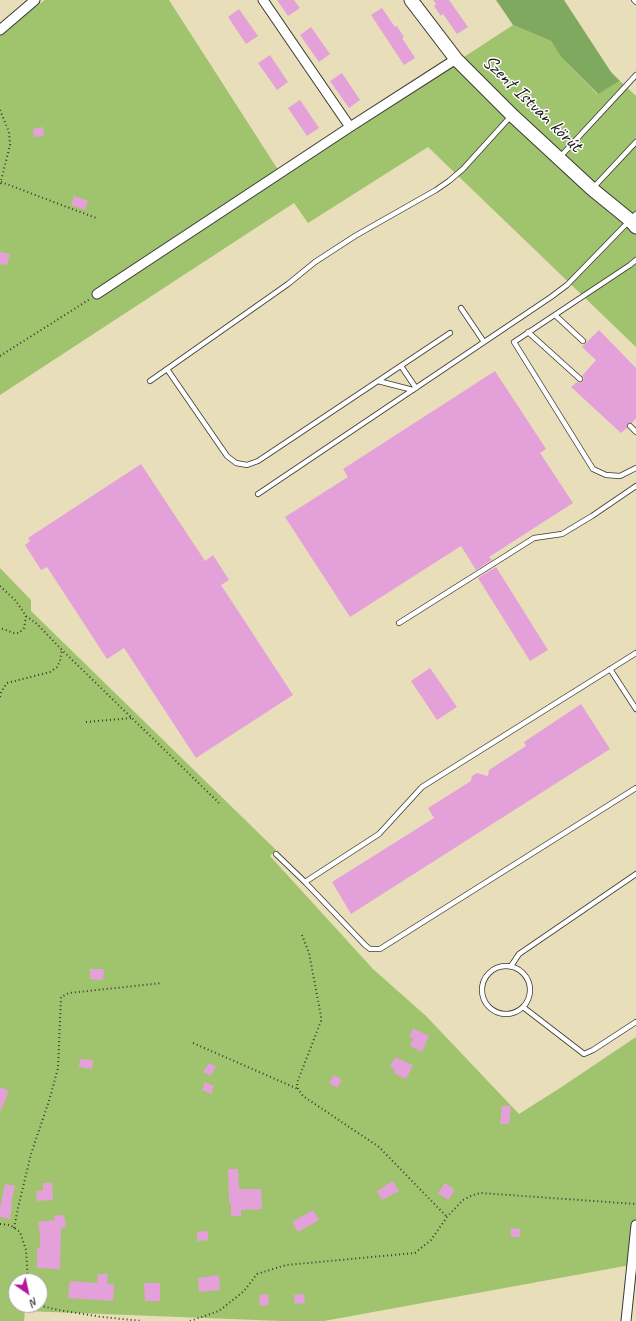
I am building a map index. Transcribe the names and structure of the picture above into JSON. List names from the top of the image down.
{
  "streets": {
    "street": ["Szent István körút"]
  },
  "north": "bottom right"
}
